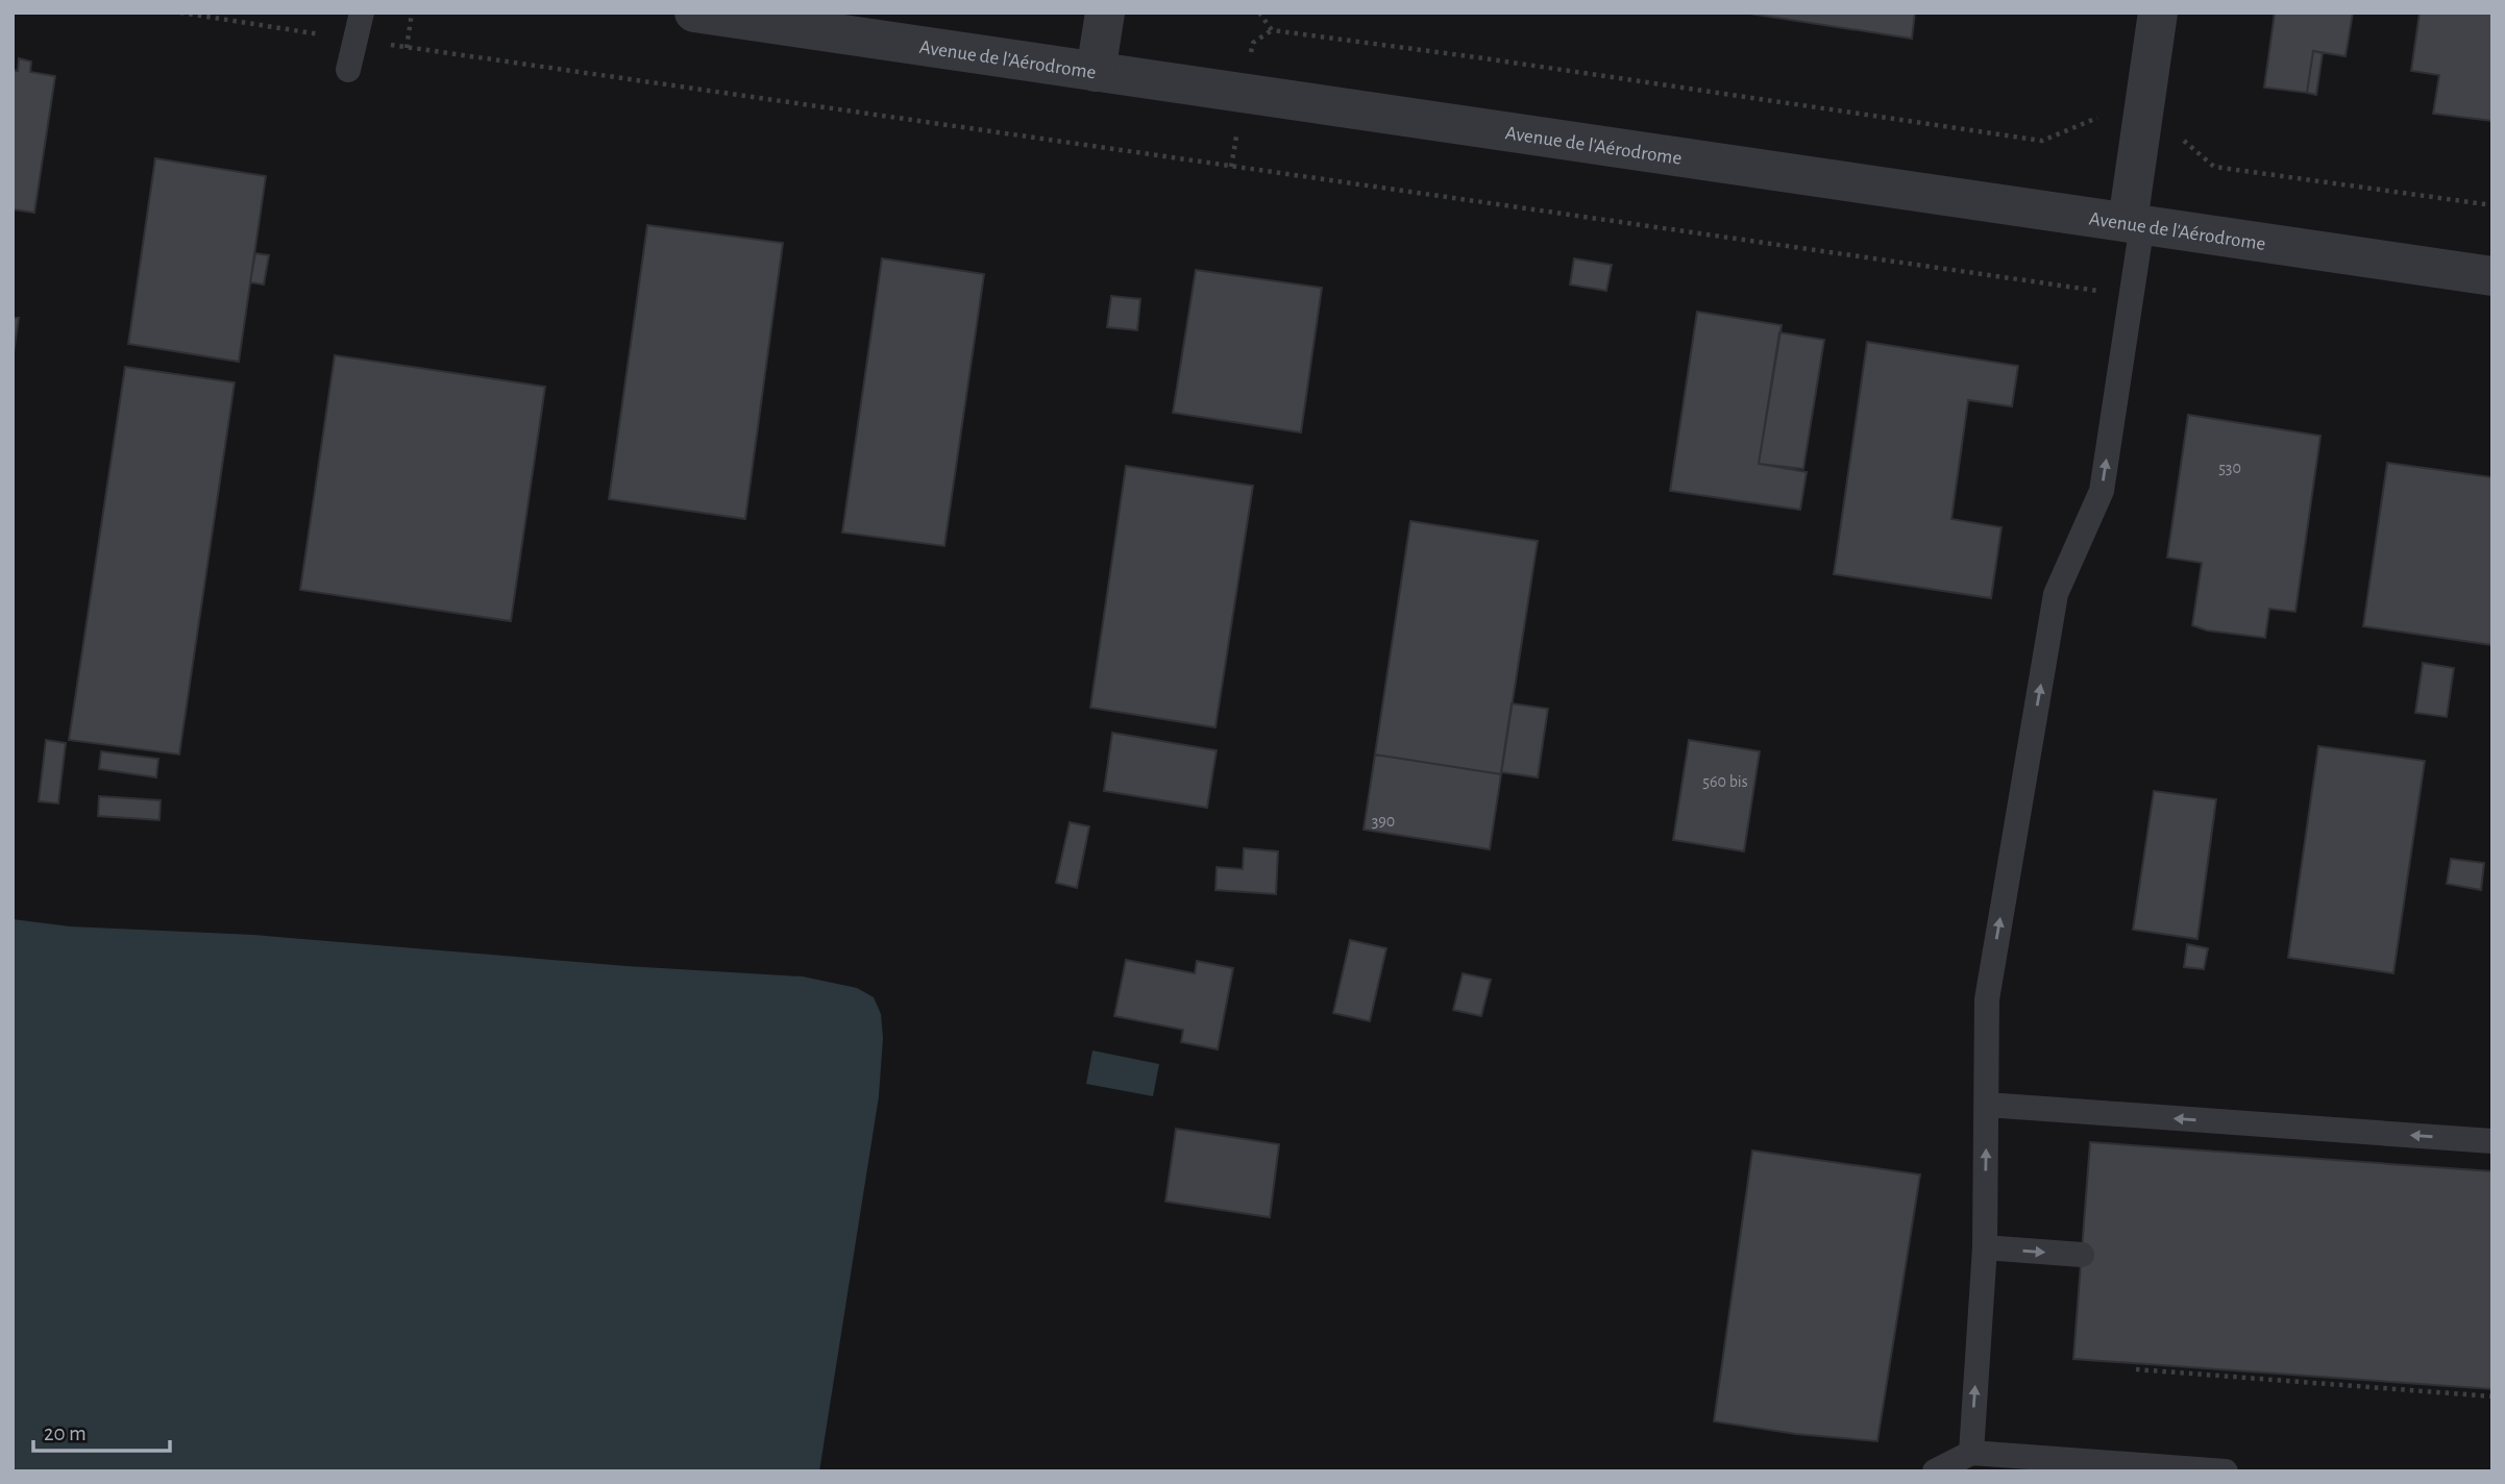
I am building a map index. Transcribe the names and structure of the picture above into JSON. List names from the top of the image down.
{
  "streets": {
    "street": ["Avenue de l'Aérodrome"]
  },
  "house_numbers": ["530", "560 bis", "390"],
  "scale_bar": "20 m"
}
